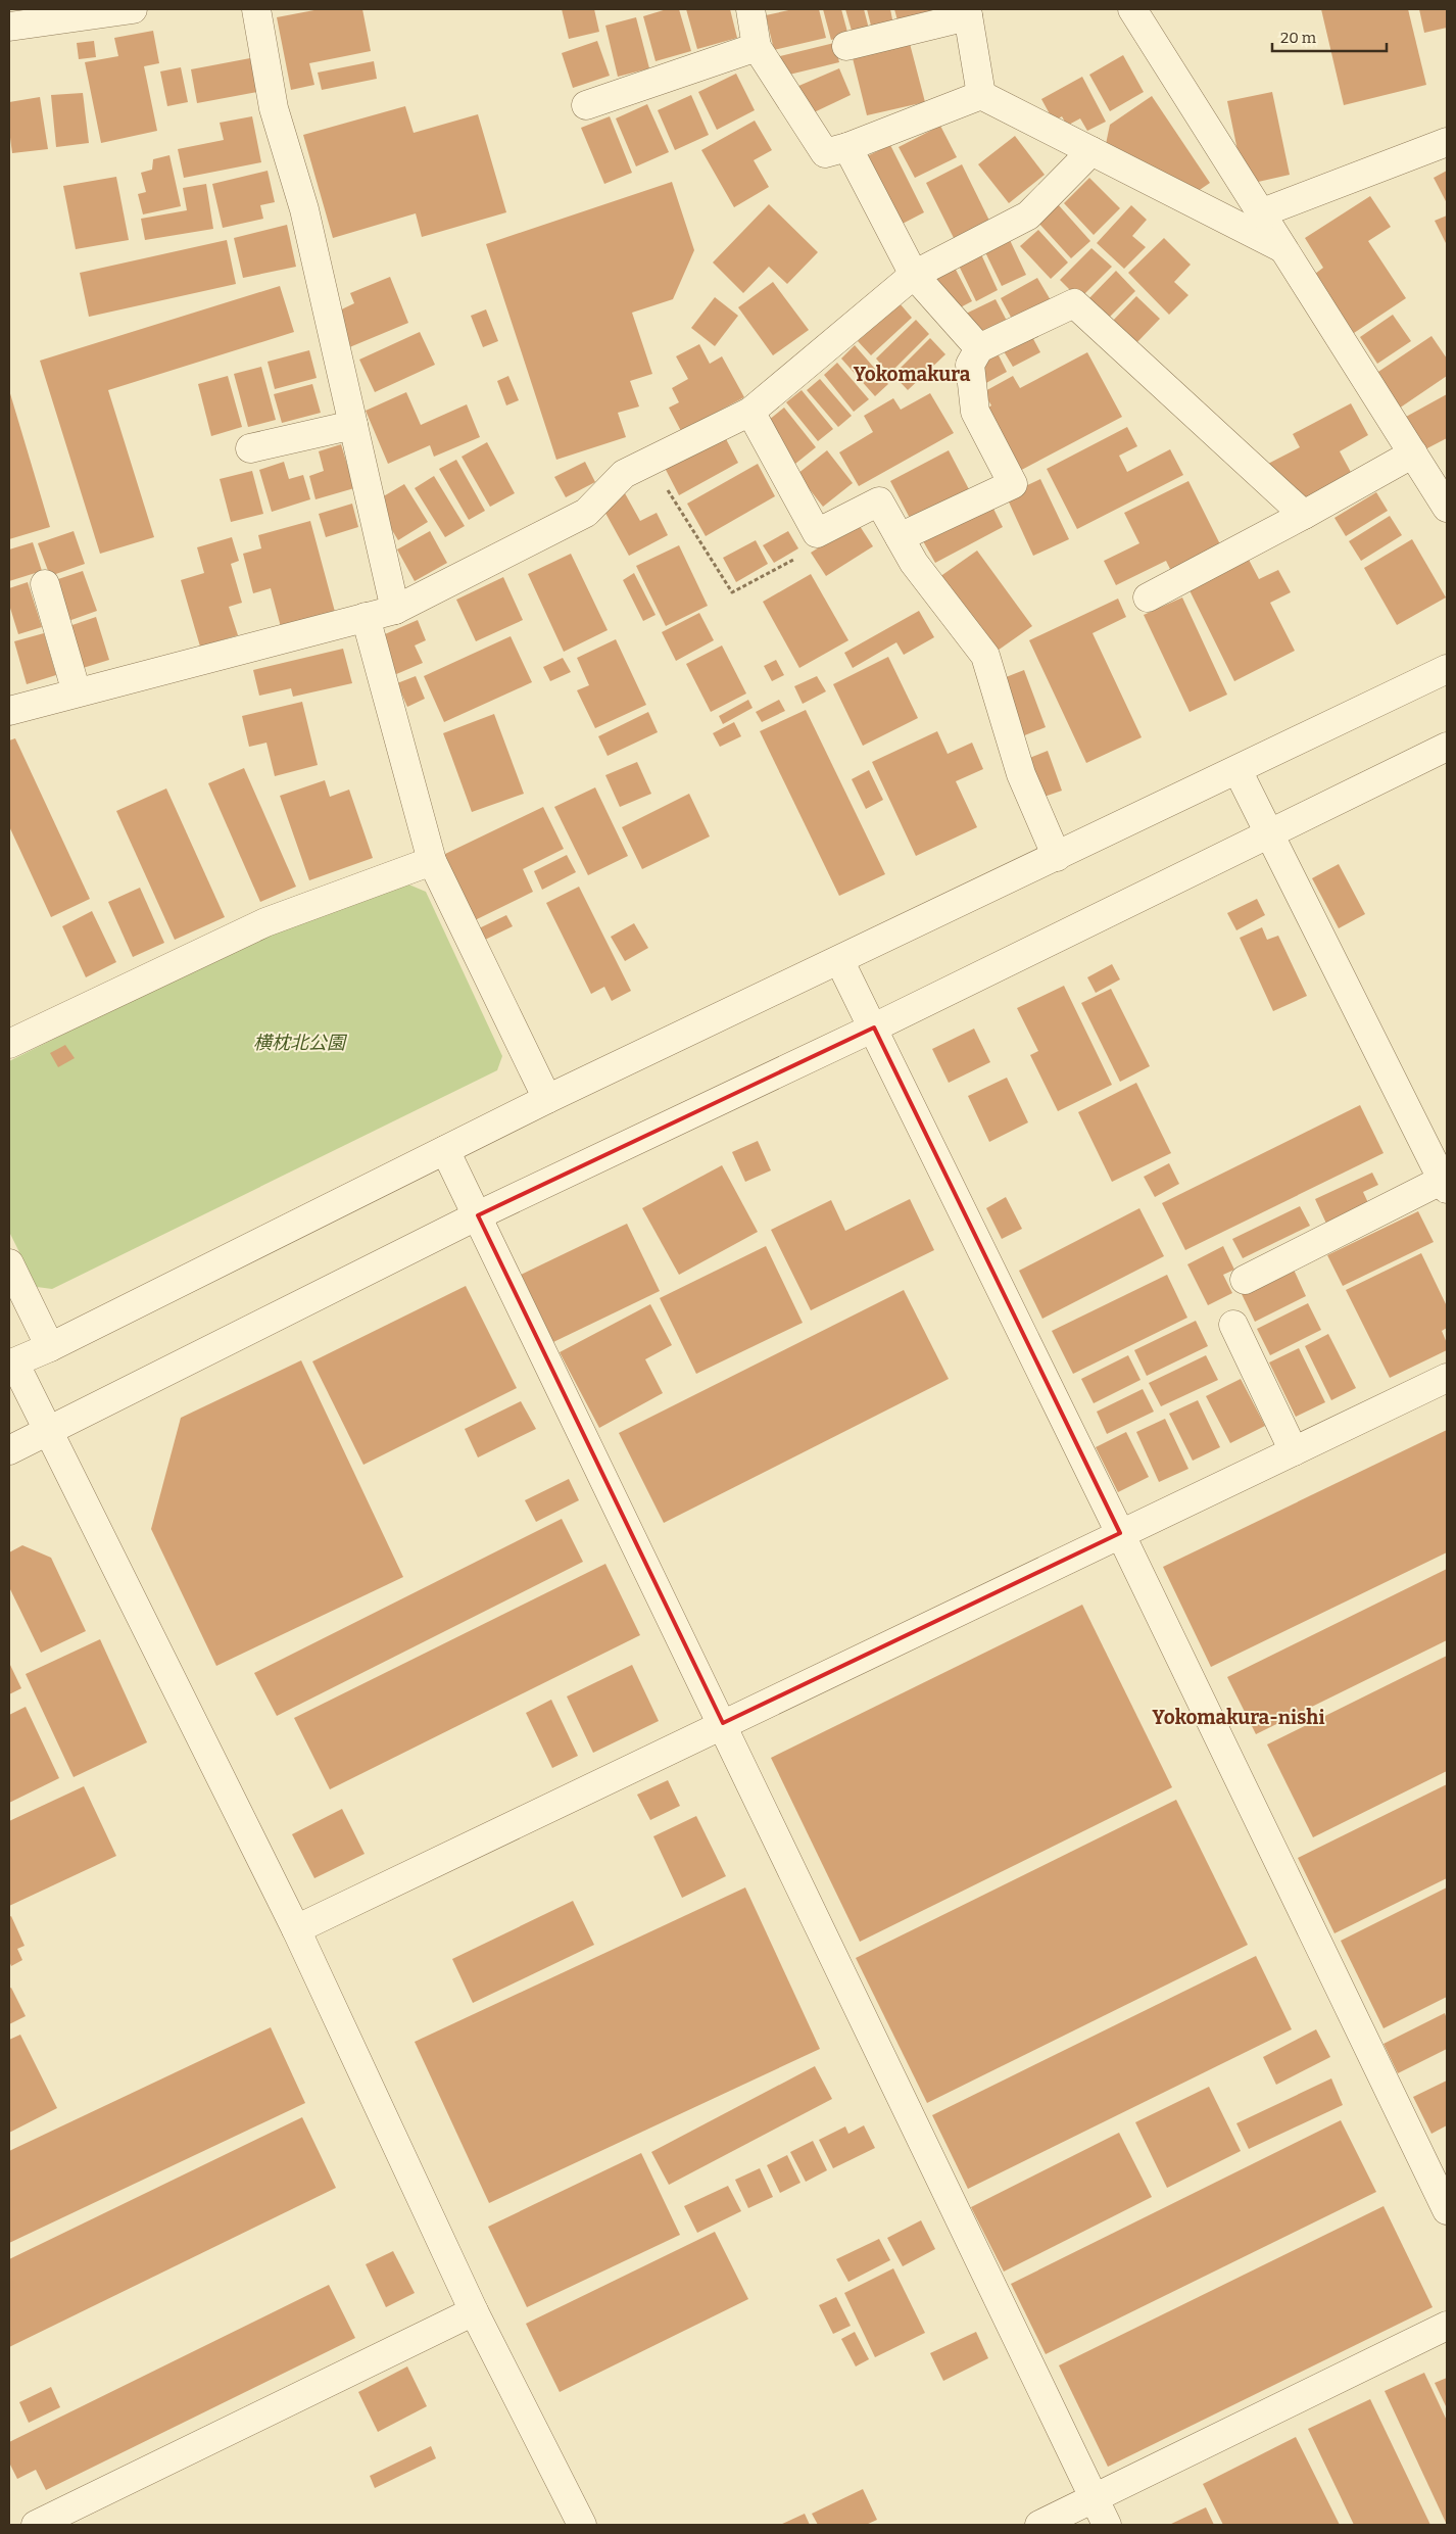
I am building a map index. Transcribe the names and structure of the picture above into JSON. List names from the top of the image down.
{
  "districts": ["Yokomakura", "Yokomakura-nishi"],
  "parks": ["横枕北公園"],
  "scale_bar": "20 m"
}
